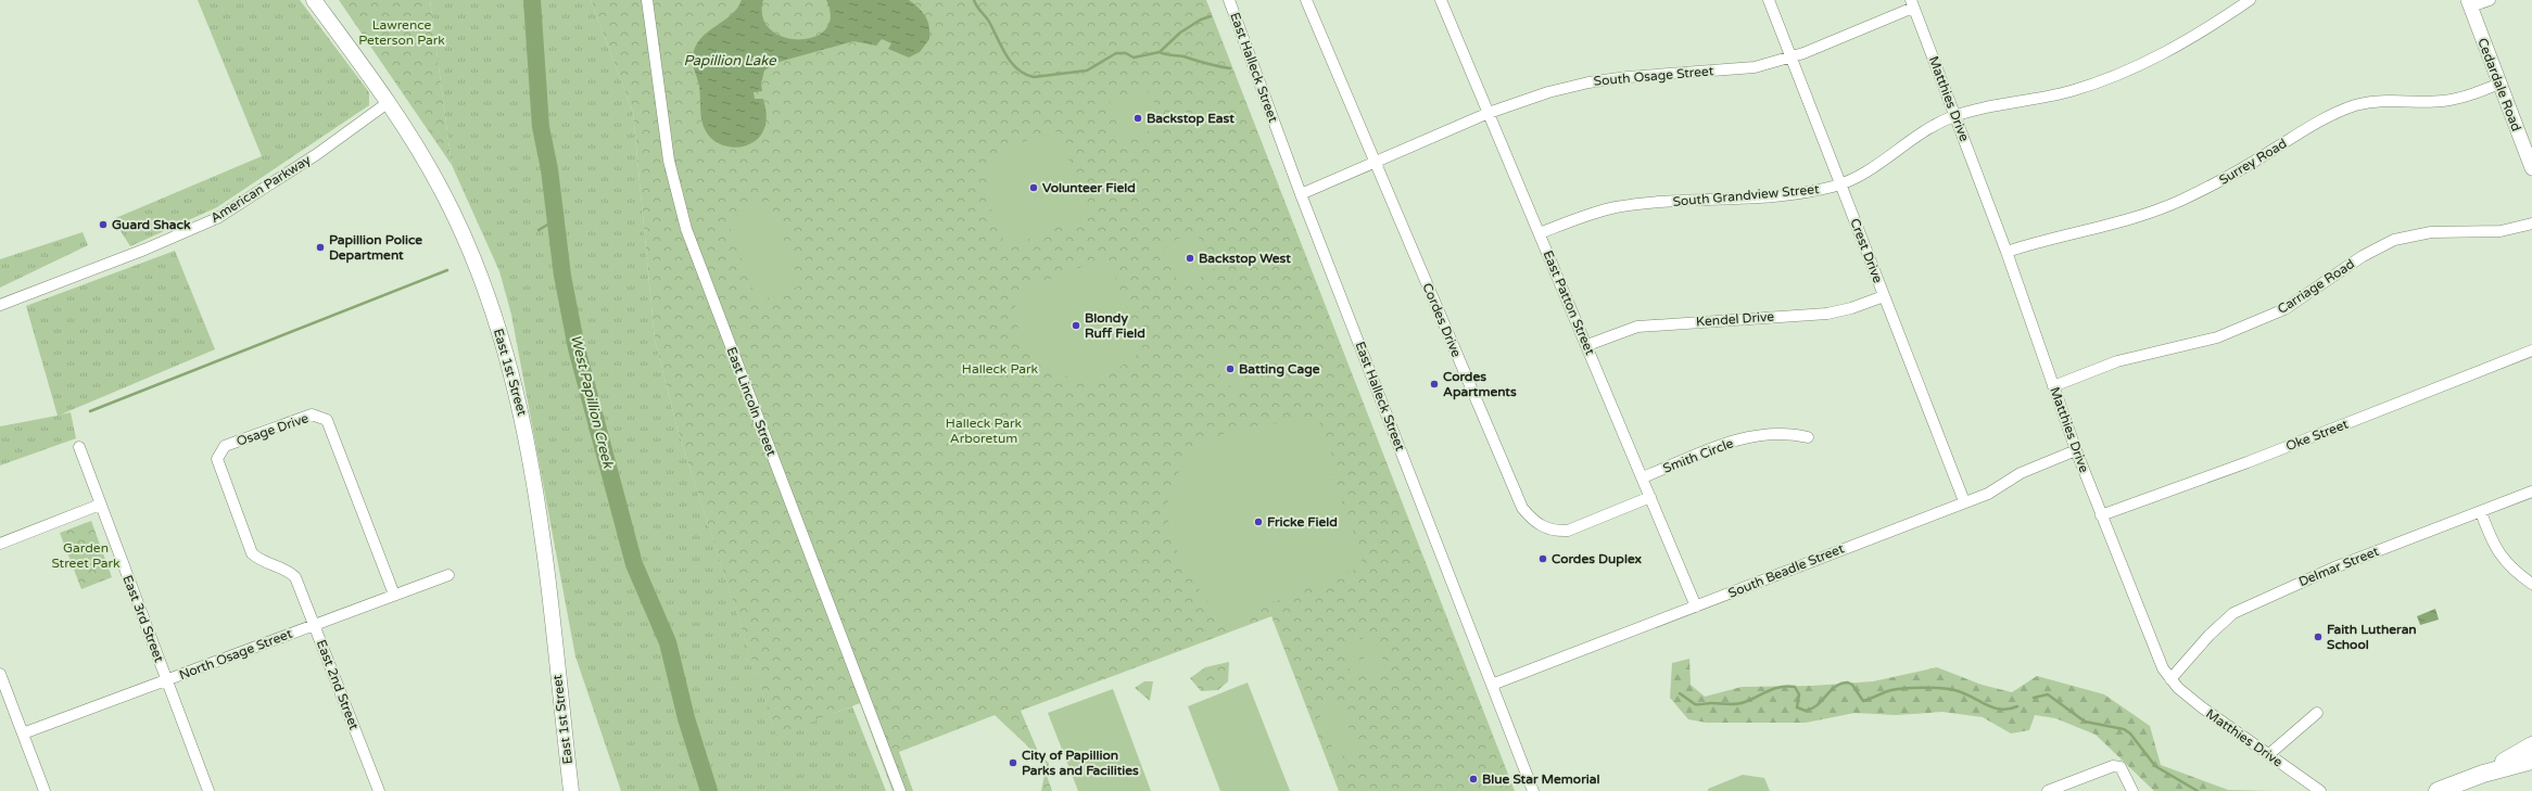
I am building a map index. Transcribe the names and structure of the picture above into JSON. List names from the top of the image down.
{
  "streets": {
    "main road": ["East 1st Street"],
    "street": [
      "East Halleck Street",
      "South Osage Street",
      "Cedardale Road",
      "Matthies Drive",
      "Surrey Road",
      "American Parkway",
      "South Grandview Street",
      "Crest Drive",
      "Carriage Road",
      "East Patton Street",
      "Kendel Drive",
      "Cordes Drive",
      "East Lincoln Street",
      "Osage Drive",
      "Oke Street",
      "Smith Circle",
      "Delmar Street",
      "South Beadle Street",
      "East 3rd Street",
      "North Osage Street",
      "East 2nd Street"
    ]
  },
  "crossings": [
    ["East Halleck Street", "South Osage Street"],
    ["East Halleck Street", "South Beadle Street"],
    ["South Osage Street", "Matthies Drive"],
    ["South Osage Street", "Crest Drive"],
    ["South Osage Street", "East Patton Street"],
    ["South Osage Street", "Cordes Drive"],
    ["Cedardale Road", "Surrey Road"],
    ["Matthies Drive", "Surrey Road"],
    ["Matthies Drive", "South Grandview Street"],
    ["Matthies Drive", "Carriage Road"],
    ["Matthies Drive", "Oke Street"],
    ["Matthies Drive", "Delmar Street"],
    ["Matthies Drive", "South Beadle Street"],
    ["American Parkway", "East 1st Street"],
    ["South Grandview Street", "Crest Drive"],
    ["South Grandview Street", "East Patton Street"],
    ["Crest Drive", "Kendel Drive"],
    ["Crest Drive", "South Beadle Street"],
    ["East Patton Street", "Kendel Drive"],
    ["East Patton Street", "Cordes Drive"],
    ["East Patton Street", "Smith Circle"],
    ["East Patton Street", "South Beadle Street"],
    ["Osage Drive", "North Osage Street"],
    ["Osage Drive", "East 2nd Street"],
    ["East 3rd Street", "North Osage Street"],
    ["North Osage Street", "East 2nd Street"]
  ],
  "water": ["Papillion Lake", "West Papillion Creek"],
  "parks": [
    "Lawrence Peterson Park",
    "Halleck Park",
    "Halleck Park Arboretum",
    "Garden Street Park"
  ],
  "places": [
    "Backstop East",
    "Volunteer Field",
    "Guard Shack",
    "Papillion Police Department",
    "Backstop West",
    "Blondy Ruff Field",
    "Batting Cage",
    "Cordes Apartments",
    "Fricke Field",
    "Cordes Duplex",
    "Faith Lutheran School",
    "City of Papillion Parks and Facilities",
    "Blue Star Memorial"
  ]
}
